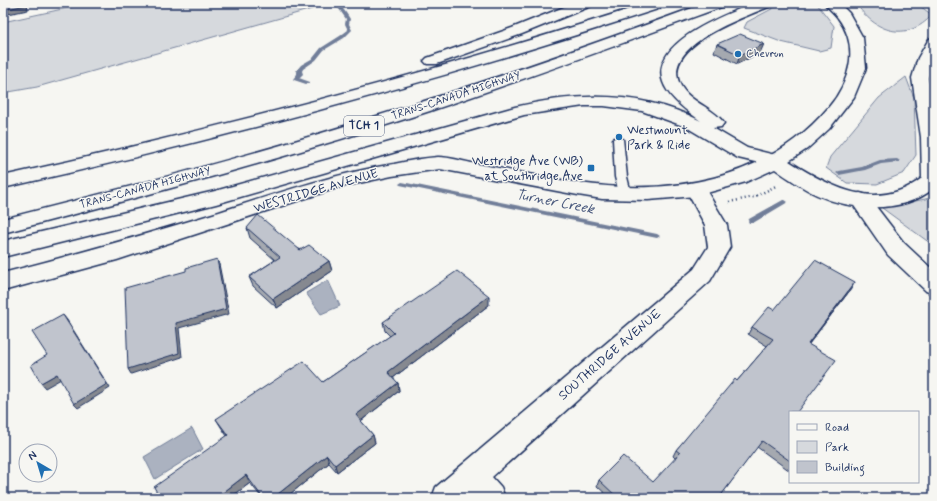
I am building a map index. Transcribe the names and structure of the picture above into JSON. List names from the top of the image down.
{
  "streets": {
    "main road": [
      "TRANS-CANADA HIGHWAY",
      "TCH 1",
      "WESTRIDGE AVENUE",
      "SOUTHRIDGE AVENUE"
    ]
  },
  "crossings": [
    ["WESTRIDGE AVENUE", "SOUTHRIDGE AVENUE"]
  ],
  "water": ["Turner Creek"],
  "places": {
    "other": ["Chevron", "Westmount Park & Ride"],
    "transit": ["Westridge Ave (WB) at Southridge Ave"]
  },
  "legend": ["Road", "Park", "Building"],
  "north": "top left"
}
